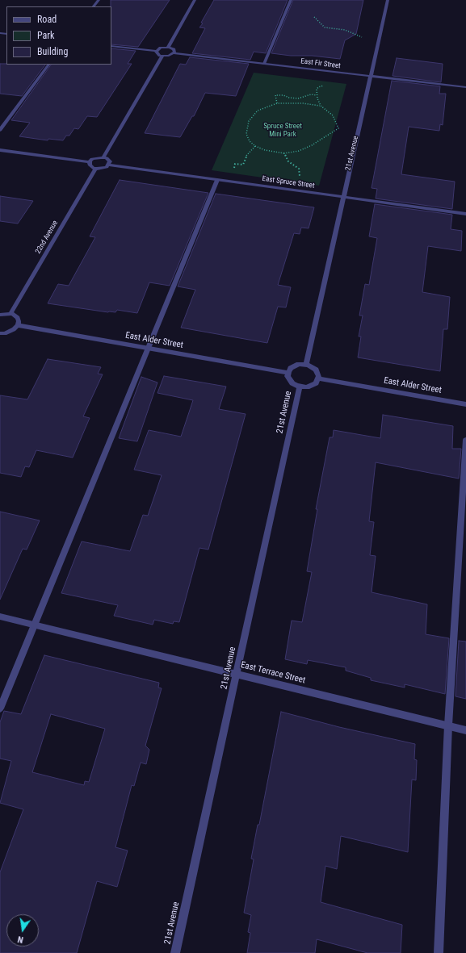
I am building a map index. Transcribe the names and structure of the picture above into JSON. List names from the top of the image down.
{
  "streets": {
    "street": [
      "East Fir Street",
      "21st Avenue",
      "East Spruce Street",
      "22nd Avenue",
      "East Alder Street",
      "East Terrace Street"
    ]
  },
  "crossings": [
    ["East Fir Street", "21st Avenue"],
    ["21st Avenue", "East Spruce Street"],
    ["21st Avenue", "East Alder Street"],
    ["21st Avenue", "East Terrace Street"]
  ],
  "parks": ["Spruce Street Mini Park"],
  "legend": ["Road", "Park", "Building"],
  "north": "bottom"
}
